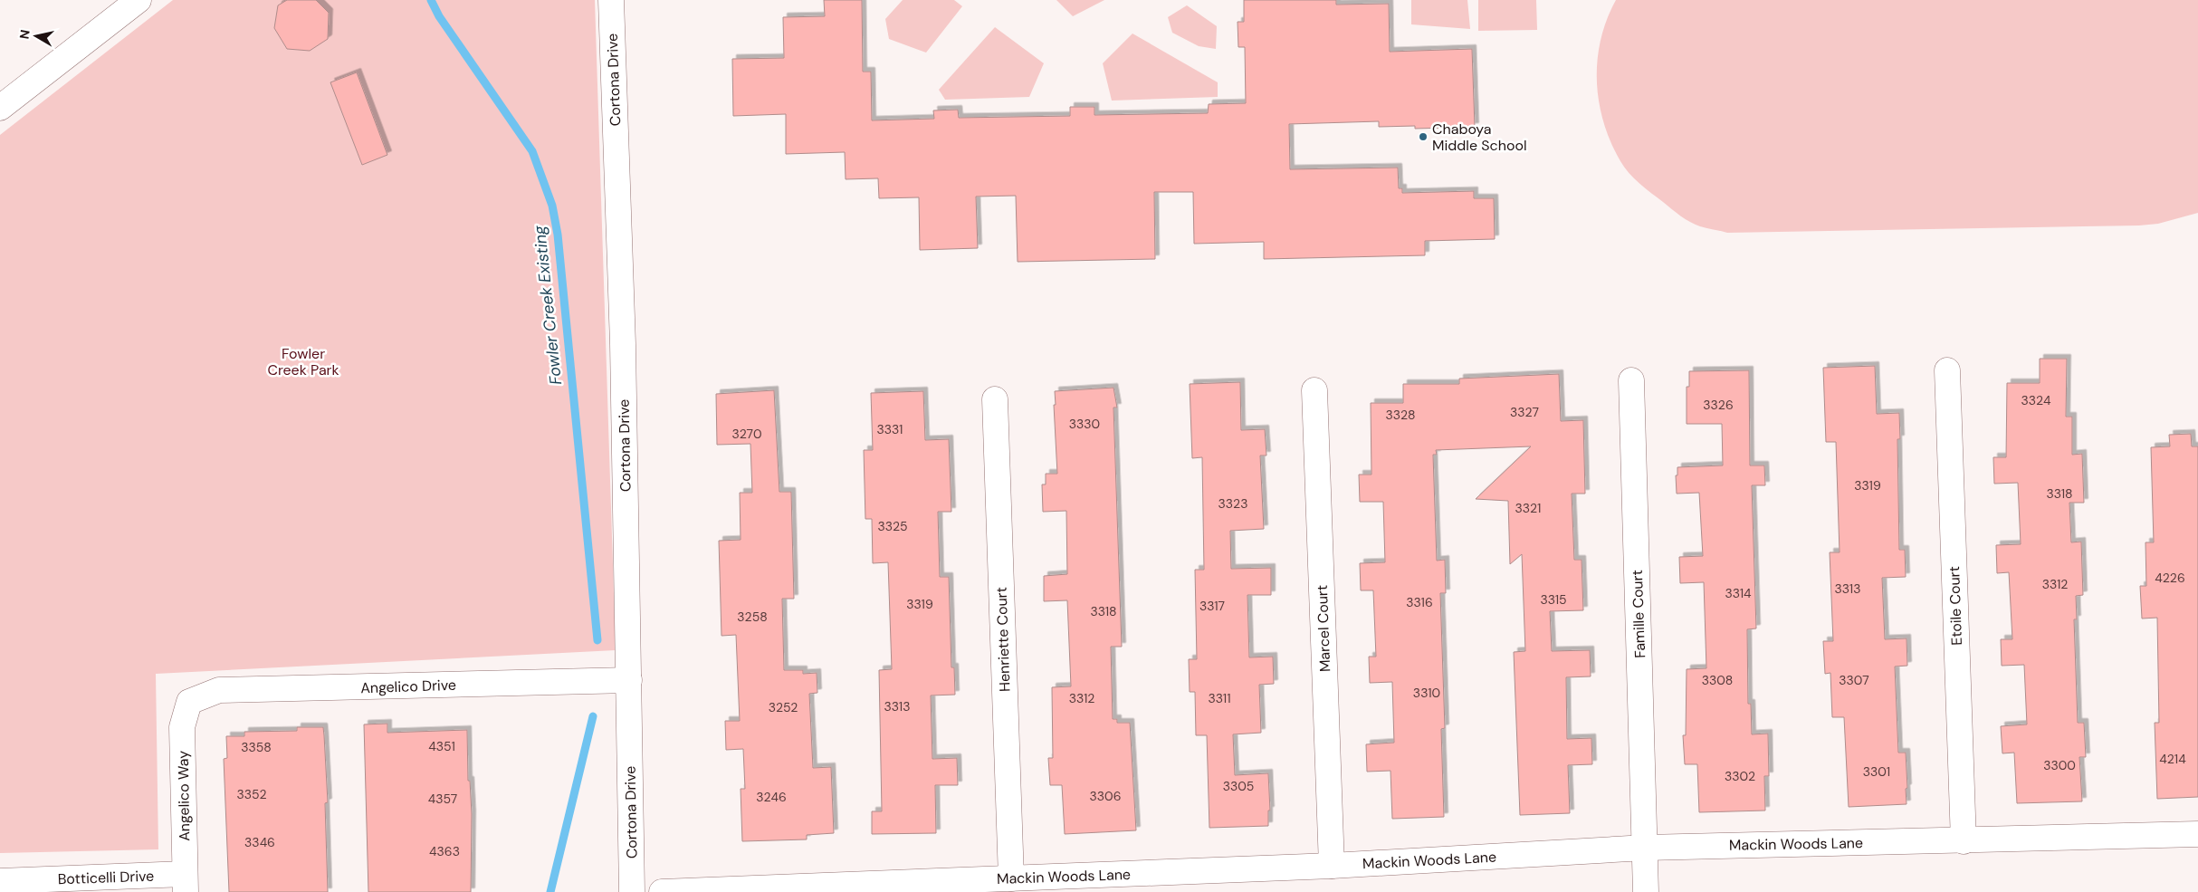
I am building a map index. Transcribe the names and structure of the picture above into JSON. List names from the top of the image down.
{
  "streets": {
    "street": [
      "Cortona Drive",
      "Etoile Court",
      "Famille Court",
      "Marcel Court",
      "Henriette Court",
      "Angelico Drive",
      "Angelico Way",
      "Mackin Woods Lane",
      "Botticelli Drive"
    ]
  },
  "crossings": [
    ["Cortona Drive", "Angelico Drive"],
    ["Etoile Court", "Mackin Woods Lane"],
    ["Famille Court", "Mackin Woods Lane"],
    ["Marcel Court", "Mackin Woods Lane"],
    ["Henriette Court", "Mackin Woods Lane"],
    ["Angelico Drive", "Angelico Way"],
    ["Angelico Way", "Botticelli Drive"]
  ],
  "water": ["Fowler Creek Existing"],
  "parks": ["Fowler Creek Park"],
  "places": ["Chaboya Middle School"],
  "house_numbers": [
    "3324",
    "3326",
    "3327",
    "3328",
    "3330",
    "3331",
    "3270",
    "3319",
    "3318",
    "3323",
    "3321",
    "3325",
    "4226",
    "3312",
    "3313",
    "3314",
    "3315",
    "3316",
    "3319",
    "3317",
    "3318",
    "3258",
    "3308",
    "3307",
    "3310",
    "3312",
    "3311",
    "3313",
    "3252",
    "4351",
    "3358",
    "4214",
    "3300",
    "3301",
    "3302",
    "3305",
    "3352",
    "3306",
    "3246",
    "4357",
    "3346",
    "4363"
  ],
  "north": "left"
}
